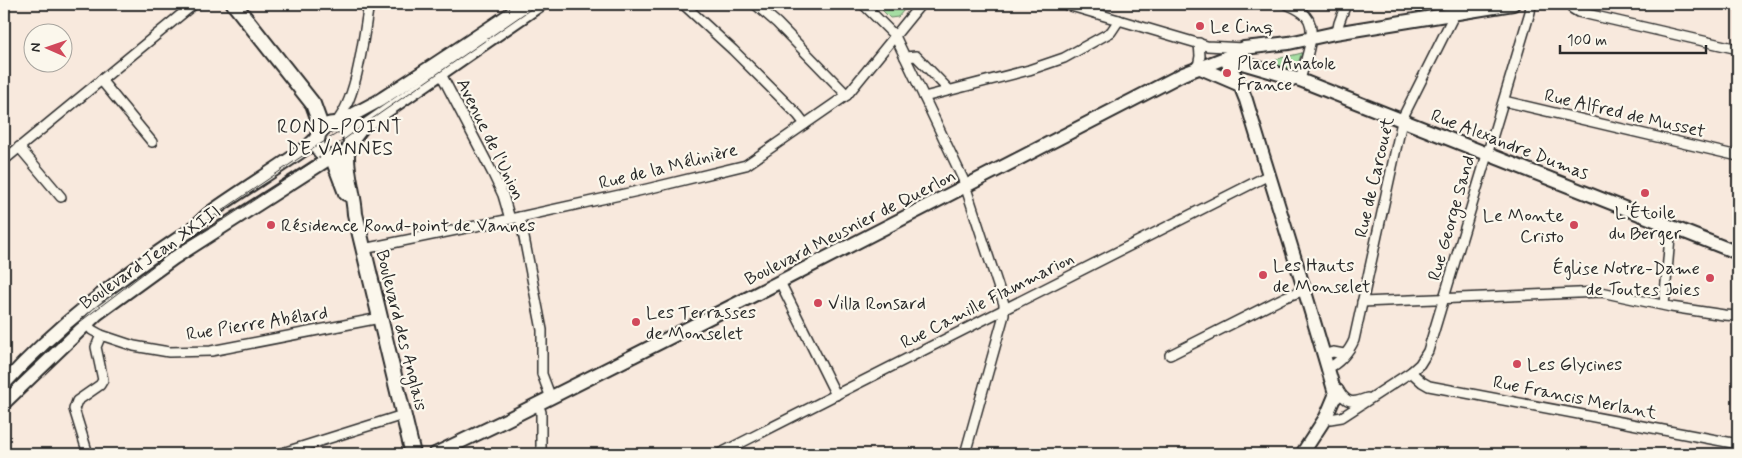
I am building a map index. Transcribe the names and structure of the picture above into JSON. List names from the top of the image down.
{
  "streets": {
    "main road": [
      "Rue Alexandre Dumas",
      "Boulevard Meusnier de Querlon",
      "Boulevard Jean XXIII",
      "Boulevard des Anglais"
    ],
    "street": [
      "Rue Alfred de Musset",
      "Avenue de l'Union",
      "Rue de la Mélinière",
      "Rue de Carcouët",
      "Rue George Sand",
      "Rue Camille Flammarion",
      "Rue Pierre Abélard",
      "Rue Francis Merlant"
    ]
  },
  "crossings": [
    ["Rue Alfred de Musset", "Rue George Sand"],
    ["Avenue de l'Union", "Rue de la Mélinière"],
    ["Rue Alexandre Dumas", "Rue de Carcouët"],
    ["Rue Alexandre Dumas", "Rue George Sand"],
    ["Rue de la Mélinière", "Boulevard des Anglais"],
    ["Rue George Sand", "Rue Francis Merlant"],
    ["Boulevard Jean XXIII", "Rue Pierre Abélard"],
    ["Boulevard Jean XXIII", "Boulevard des Anglais"],
    ["Rue Pierre Abélard", "Boulevard des Anglais"]
  ],
  "districts": ["ROND-POINT DE VANNES"],
  "places": [
    "Le Cinq",
    "Place Anatole France",
    "L'Étoile du Berger",
    "Résidence Rond-point de Vannes",
    "Le Monte Cristo",
    "Les Hauts de Monselet",
    "Église Notre-Dame de Toutes Joies",
    "Villa Ronsard",
    "Les Terrasses de Monselet",
    "Les Glycines"
  ],
  "scale_bar": "100 m",
  "north": "left"
}
